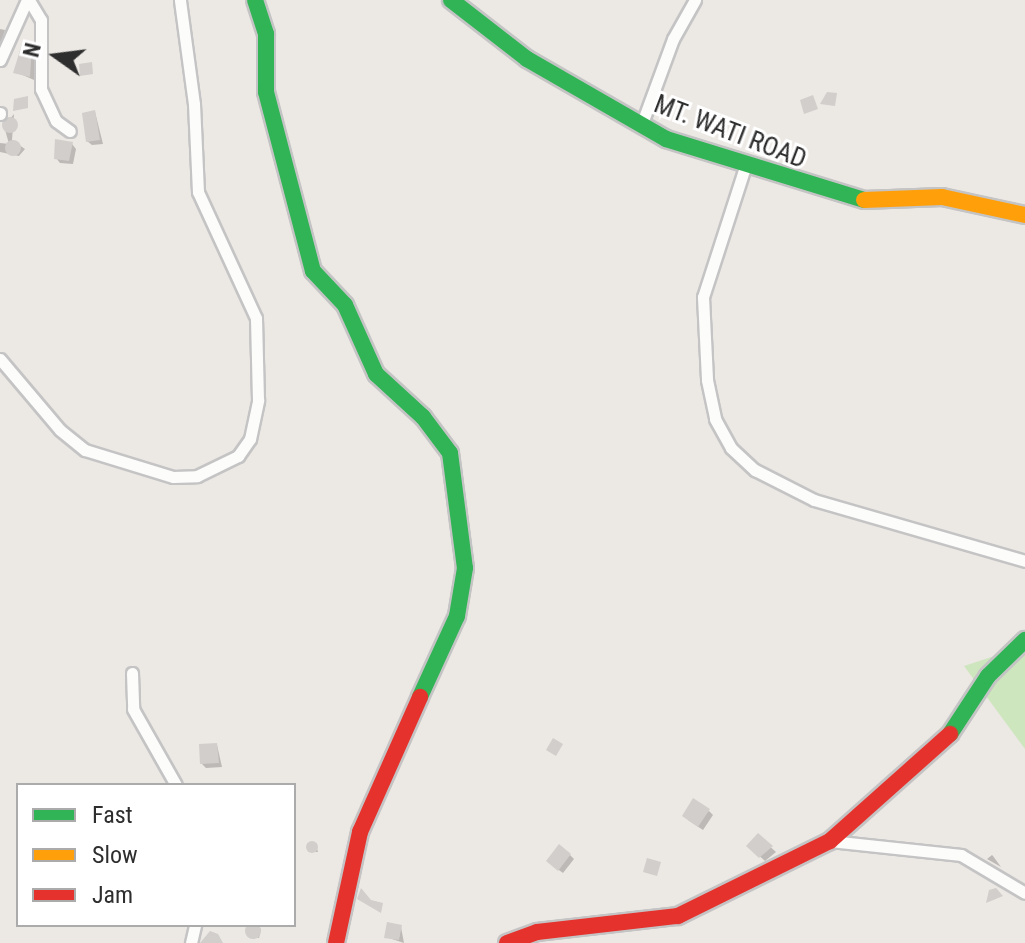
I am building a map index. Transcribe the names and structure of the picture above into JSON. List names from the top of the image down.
{
  "streets": {
    "street": ["MT. WATI ROAD"]
  },
  "legend": ["Fast", "Slow", "Jam"],
  "north": "left"
}
